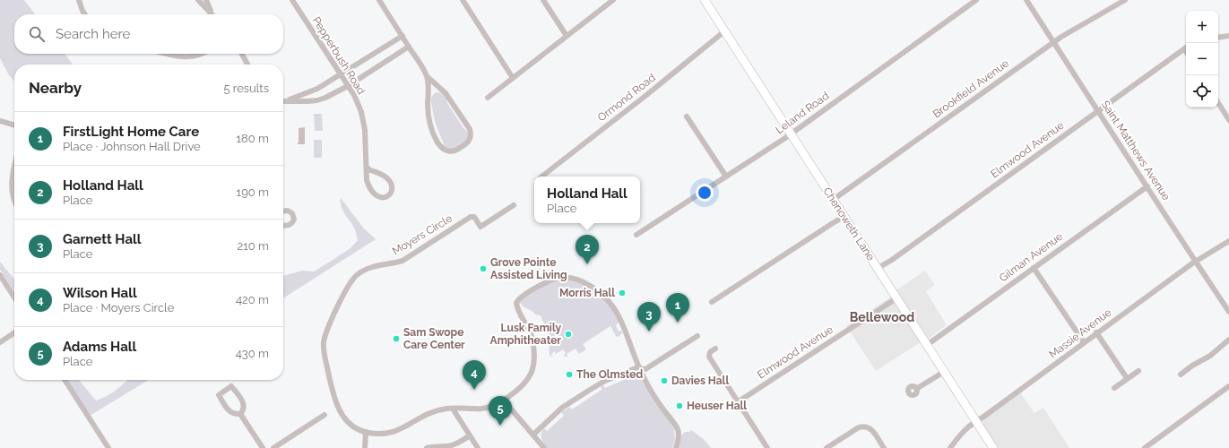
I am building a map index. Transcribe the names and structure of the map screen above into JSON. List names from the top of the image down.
{
  "streets": {
    "main road": ["Chenoweth Lane"],
    "street": [
      "Pepperbush Road",
      "Brookfield Avenue",
      "Ormond Road",
      "Leland Road",
      "Elmwood Avenue",
      "Saint Matthews Avenue",
      "Moyers Circle",
      "Gilman Avenue",
      "Massie Avenue"
    ]
  },
  "crossings": [
    ["Brookfield Avenue", "Saint Matthews Avenue"],
    ["Brookfield Avenue", "Chenoweth Lane"],
    ["Ormond Road", "Chenoweth Lane"],
    ["Leland Road", "Chenoweth Lane"],
    ["Elmwood Avenue", "Saint Matthews Avenue"],
    ["Elmwood Avenue", "Chenoweth Lane"],
    ["Saint Matthews Avenue", "Gilman Avenue"],
    ["Saint Matthews Avenue", "Massie Avenue"],
    ["Chenoweth Lane", "Gilman Avenue"],
    ["Chenoweth Lane", "Massie Avenue"]
  ],
  "districts": ["Bellewood"],
  "places": [
    "Grove Pointe Assisted Living",
    "Morris Hall",
    "Lusk Family Amphitheater",
    "Sam Swope Care Center",
    "The Olmsted",
    "Davies Hall",
    "Heuser Hall"
  ],
  "page": {
    "map_buttons": ["+", "−"],
    "search": "Search here",
    "heading": ["Nearby", "5 results"],
    "list": [
      {
        "mark": "1",
        "name": "FirstLight Home Care",
        "note": "Place · Johnson Hall Drive",
        "value": "180 m"
      },
      {
        "mark": "2",
        "name": "Holland Hall",
        "note": "Place",
        "value": "190 m"
      },
      {
        "mark": "3",
        "name": "Garnett Hall",
        "note": "Place",
        "value": "210 m"
      },
      {
        "mark": "4",
        "name": "Wilson Hall",
        "note": "Place · Moyers Circle",
        "value": "420 m"
      },
      {
        "mark": "5",
        "name": "Adams Hall",
        "note": "Place",
        "value": "430 m"
      }
    ],
    "popup": ["Holland Hall", "Place"],
    "pins": [
      "2",
      "1",
      "3",
      "4",
      "5"
    ]
  }
}
